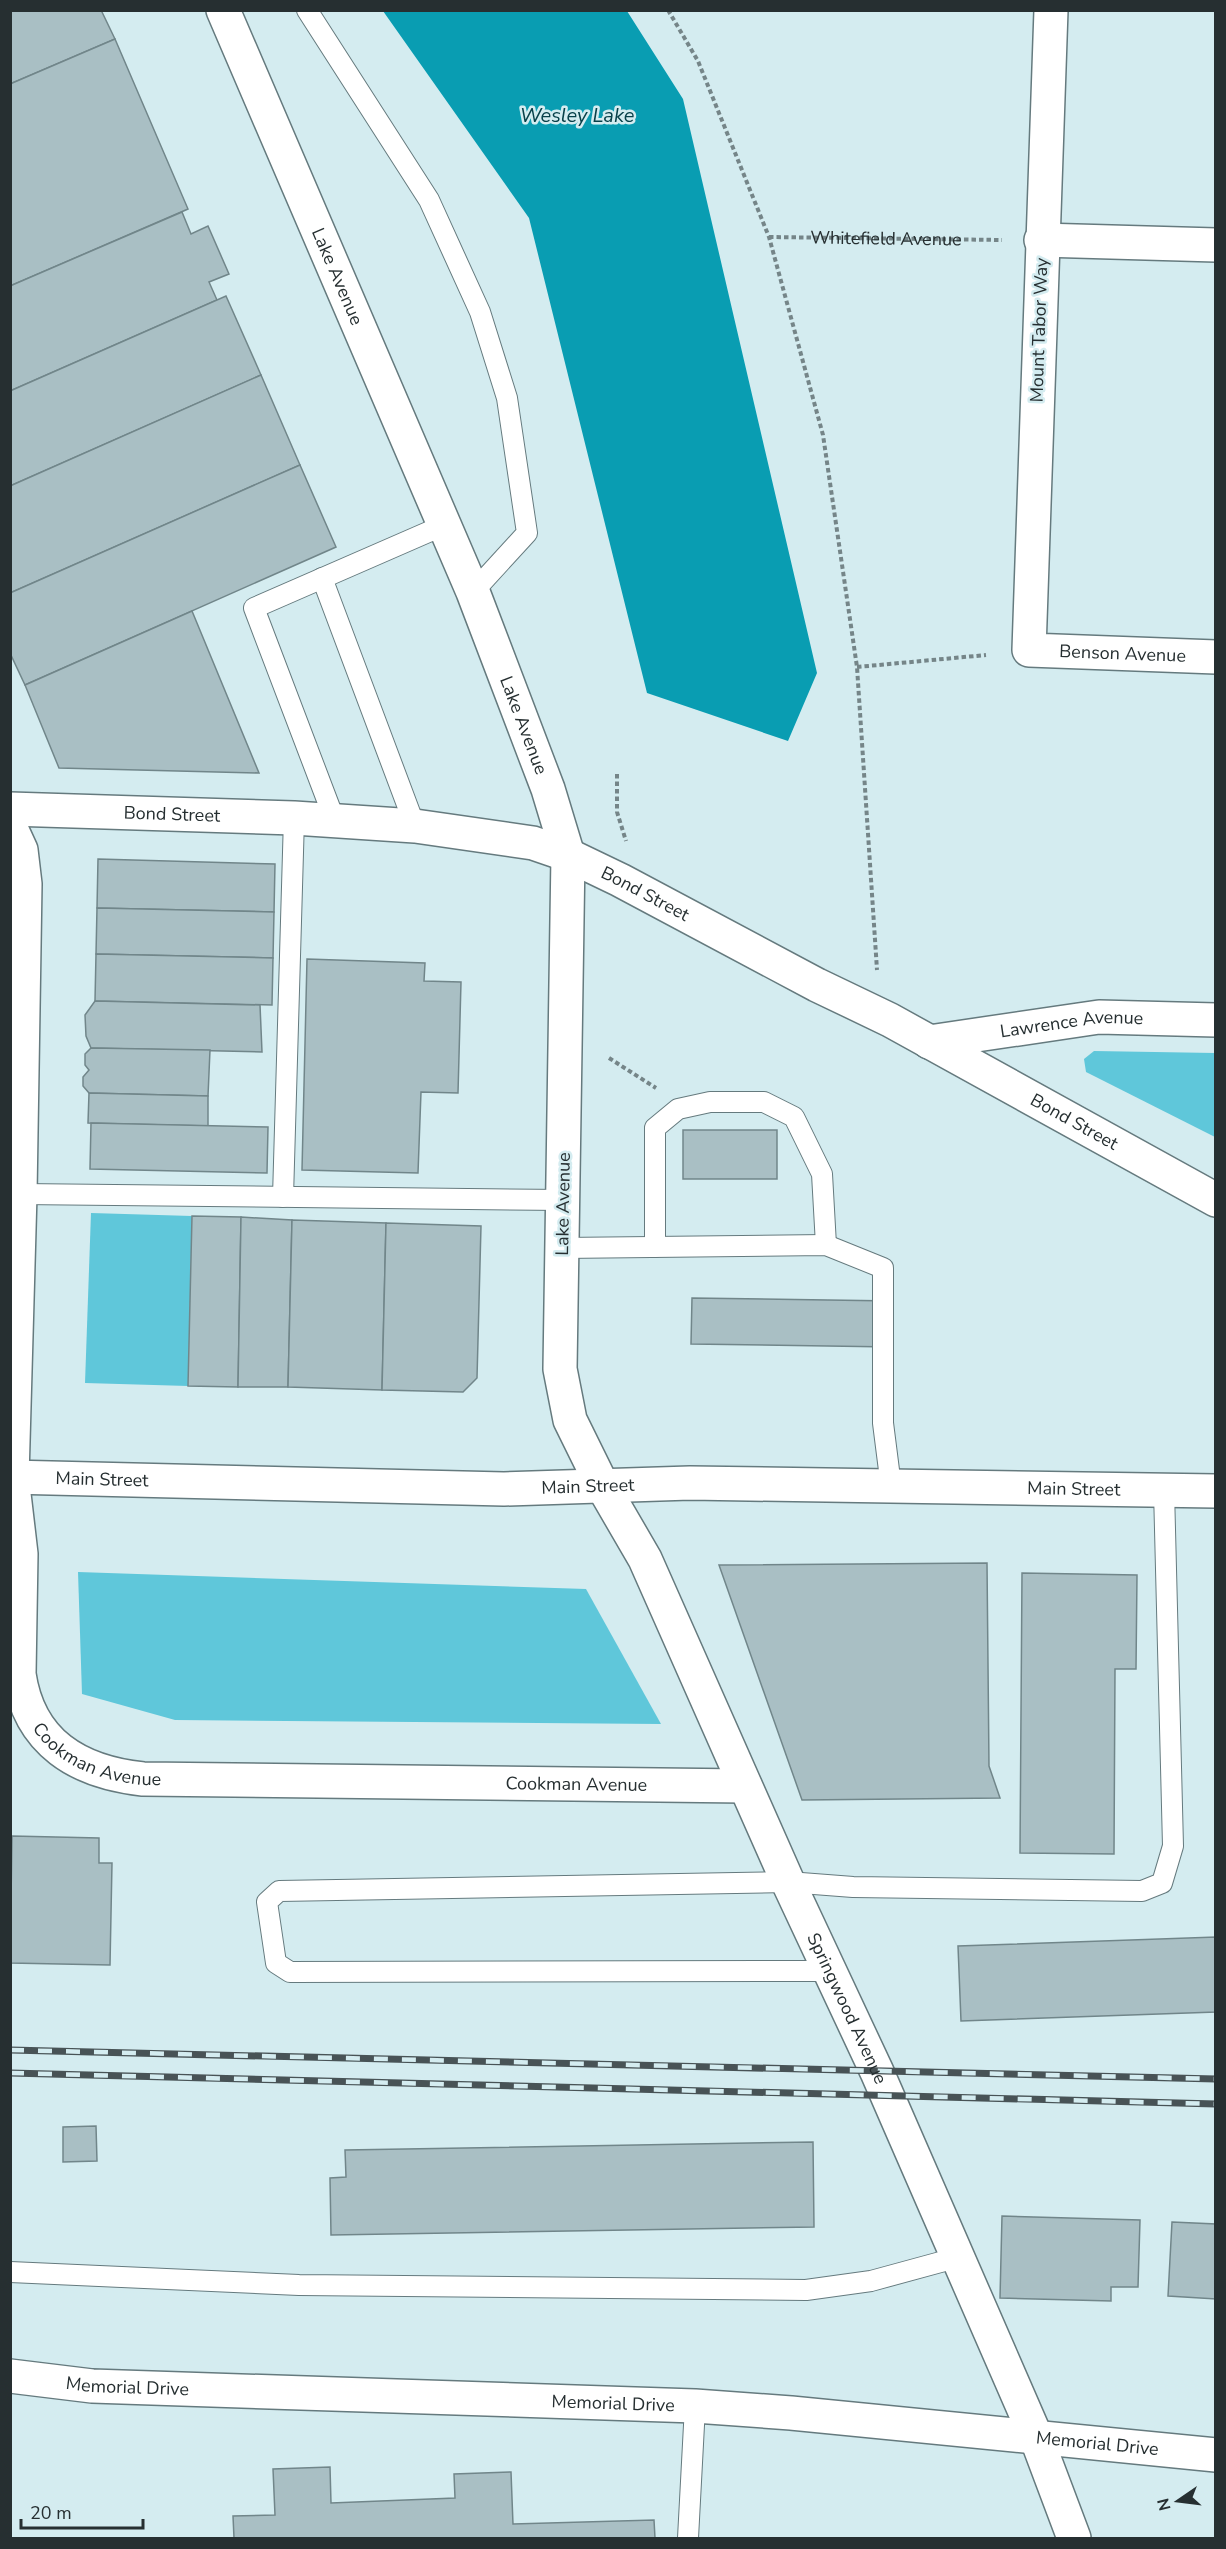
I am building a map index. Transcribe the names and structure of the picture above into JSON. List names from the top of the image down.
{
  "streets": {
    "street": [
      "Lake Avenue",
      "Mount Tabor Way",
      "Benson Avenue",
      "Bond Street",
      "Lawrence Avenue",
      "Main Street",
      "Cookman Avenue",
      "Springwood Avenue",
      "Memorial Drive"
    ],
    "path": ["Whitefield Avenue"]
  },
  "crossings": [
    ["Lake Avenue", "Bond Street"],
    ["Lake Avenue", "Main Street"],
    ["Lake Avenue", "Springwood Avenue"],
    ["Mount Tabor Way", "Benson Avenue"],
    ["Bond Street", "Lawrence Avenue"],
    ["Main Street", "Cookman Avenue"],
    ["Main Street", "Springwood Avenue"],
    ["Cookman Avenue", "Springwood Avenue"],
    ["Springwood Avenue", "Memorial Drive"]
  ],
  "water": ["Wesley Lake"],
  "scale_bar": "20 m",
  "north": "left"
}
